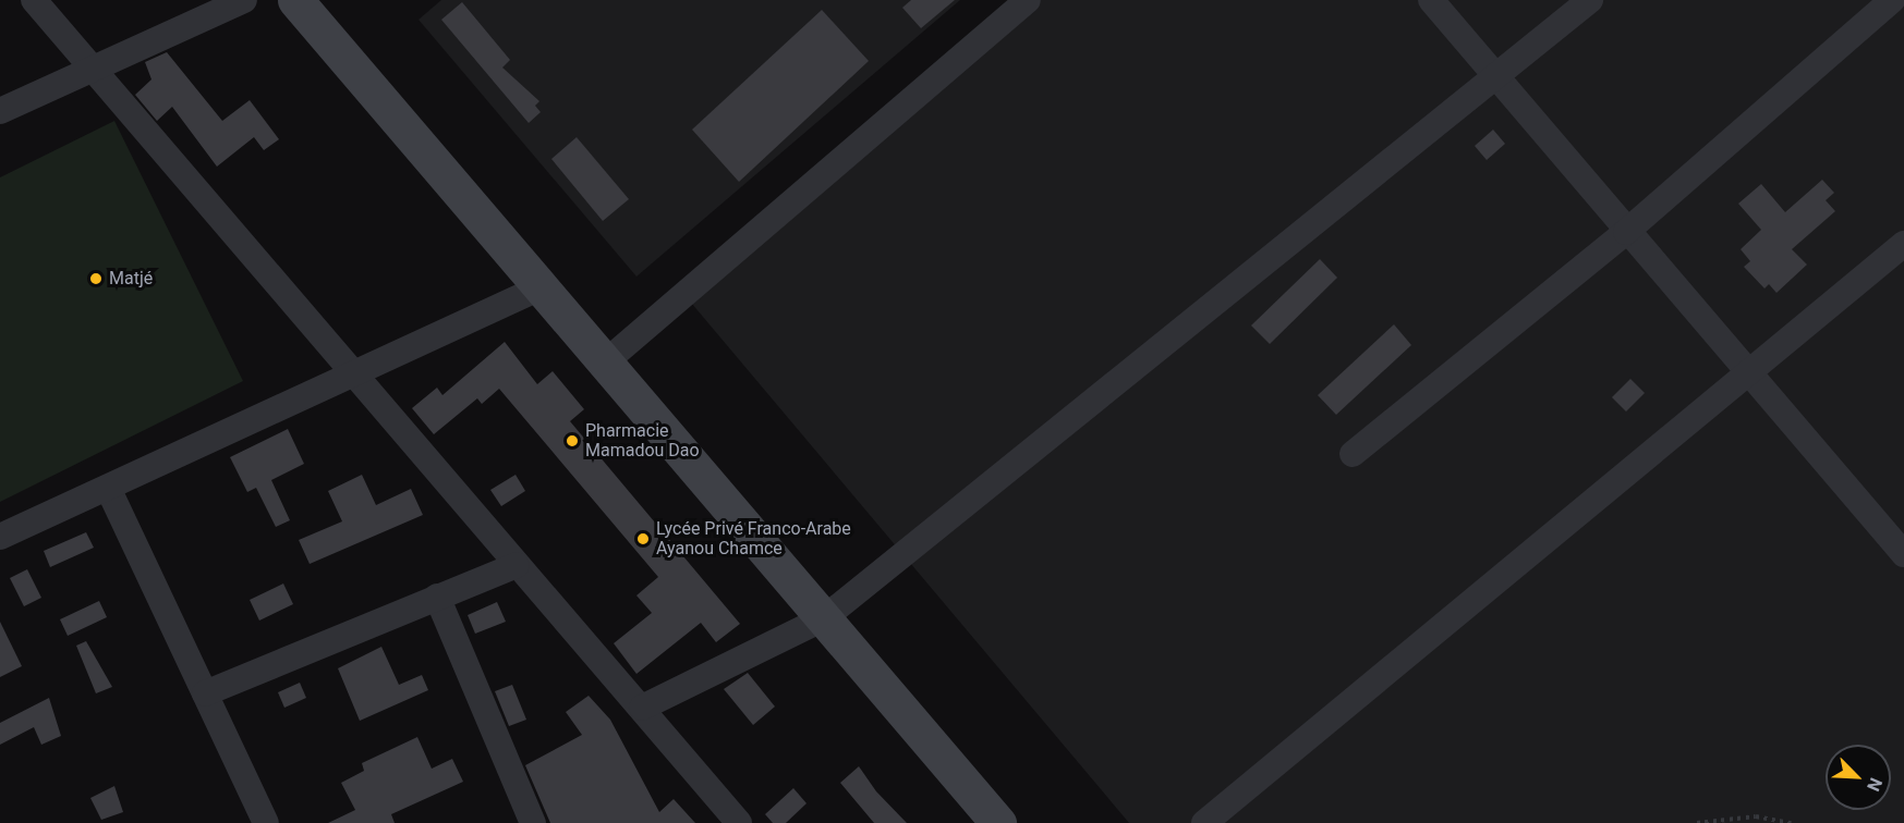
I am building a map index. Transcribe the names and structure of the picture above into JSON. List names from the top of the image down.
{
  "places": ["Matjé", "Pharmacie Mamadou Dao", "Lycée Privé Franco-Arabe Ayanou Chamce"],
  "north": "bottom right"
}
